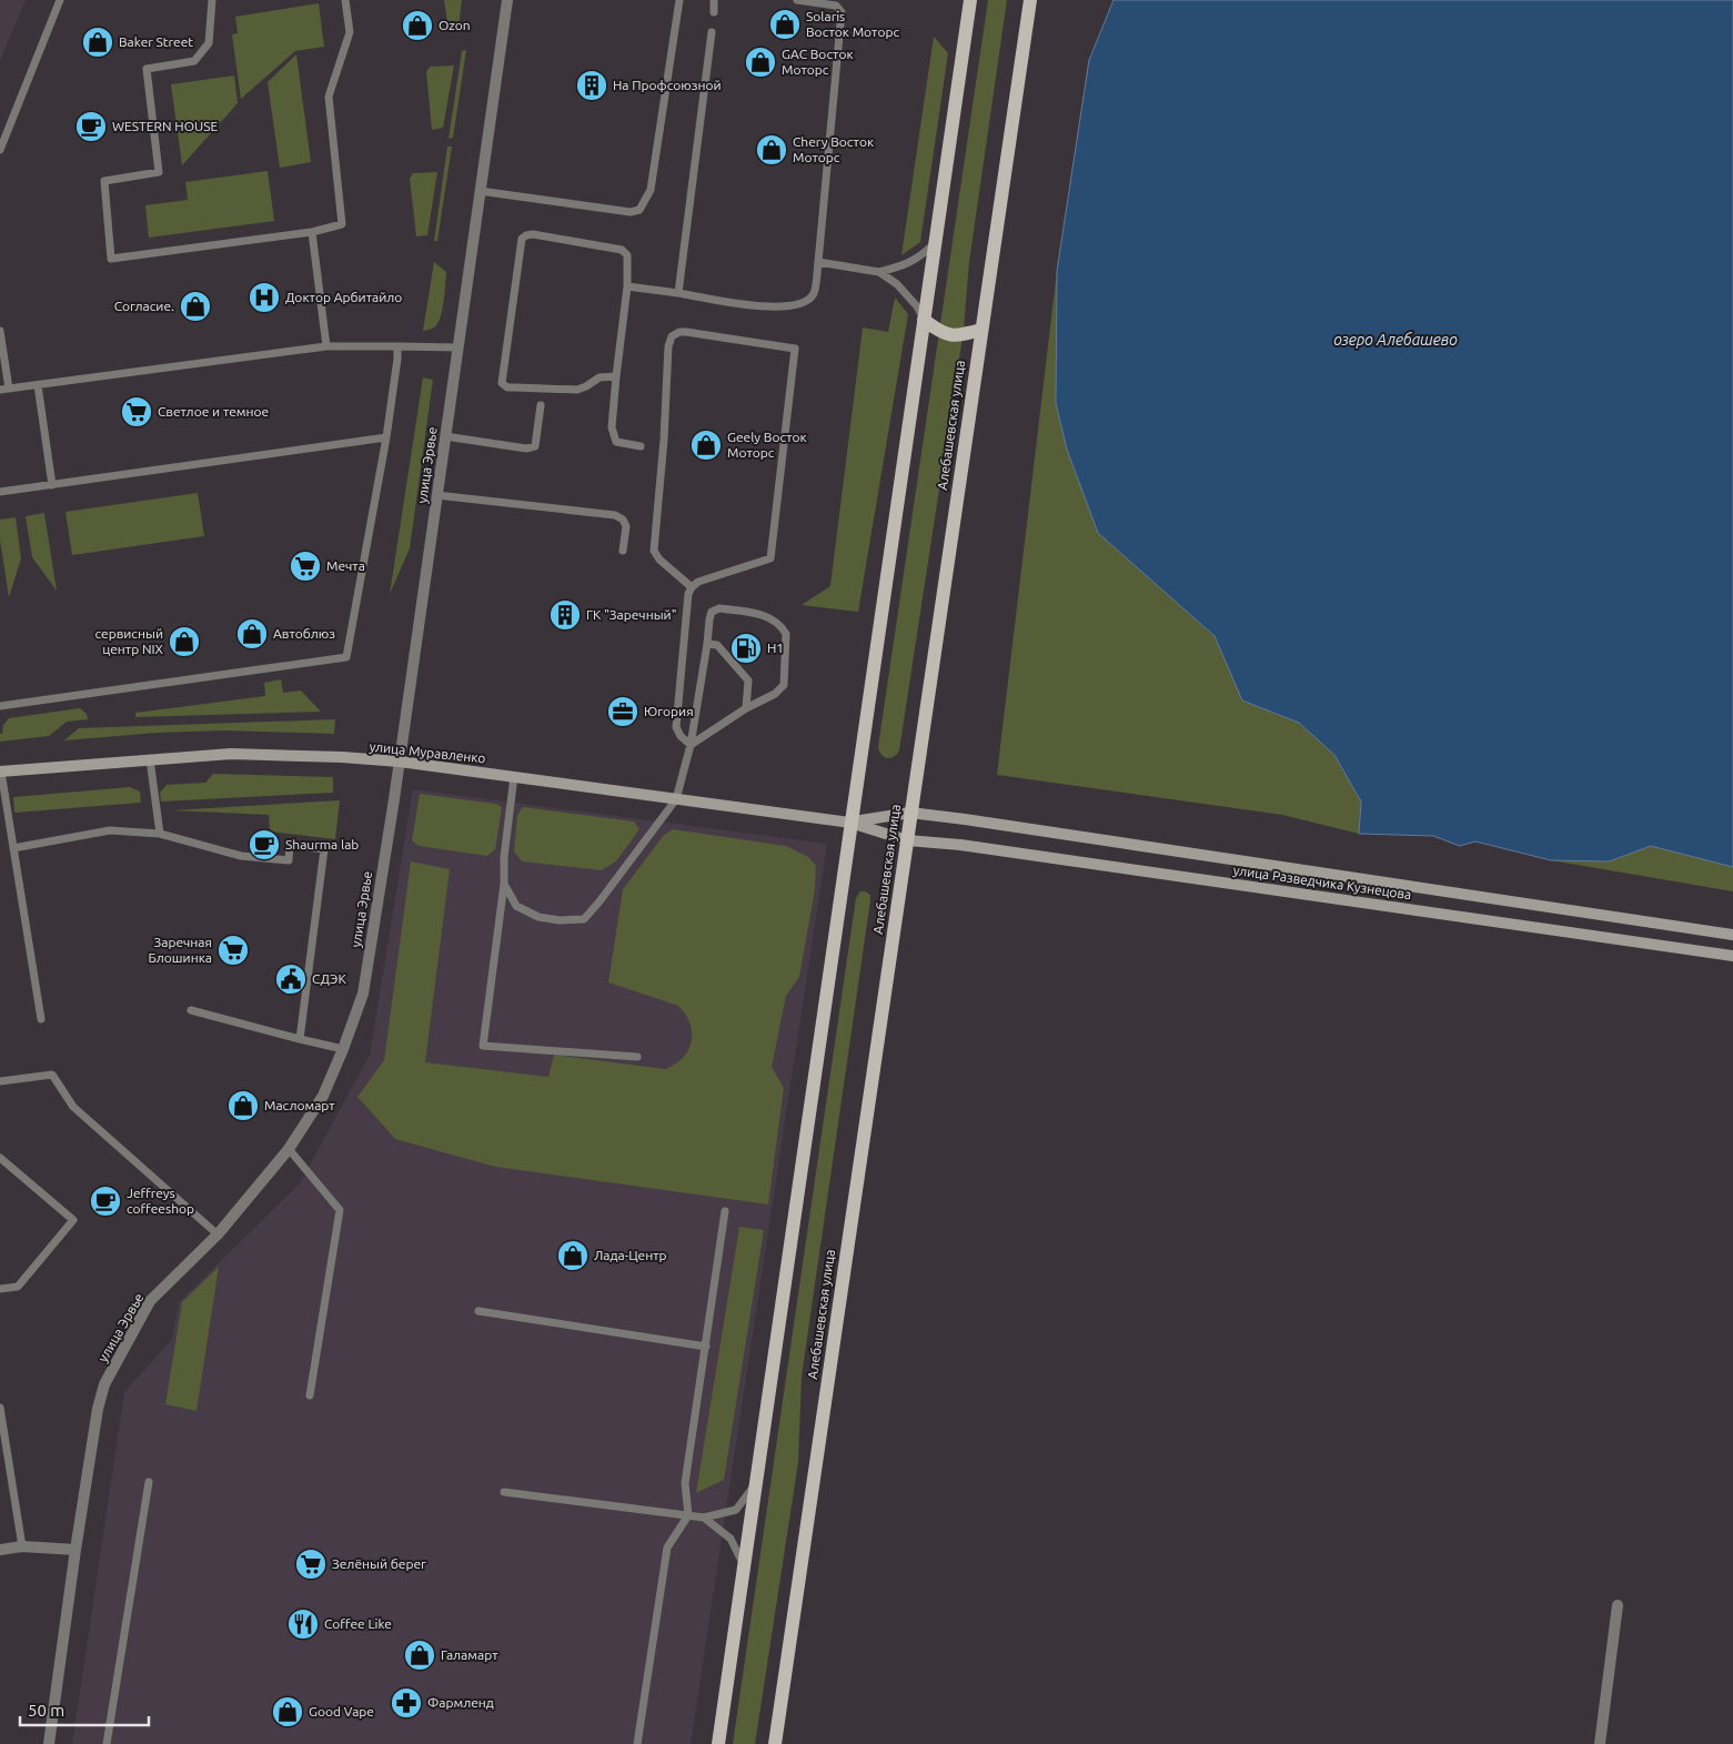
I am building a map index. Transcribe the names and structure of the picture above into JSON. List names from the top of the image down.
{
  "streets": {
    "main road": ["Алебашевская улица", "улица Муравленко", "улица Разведчика Кузнецова"],
    "street": ["улица Эрвье"]
  },
  "crossings": [
    ["Алебашевская улица", "улица Разведчика Кузнецова"],
    ["улица Эрвье", "улица Муравленко"],
    ["улица Муравленко", "улица Разведчика Кузнецова"]
  ],
  "water": ["озеро Алебашево"],
  "places": {
    "shop": [
      "Solaris Восток Моторс",
      "Ozon",
      "Baker Street",
      "GAC Восток Моторс",
      "Chery Восток Моторс",
      "Согласие.",
      "Geely Восток Моторс",
      "Автоблюз",
      "сервисный центр NIX",
      "Масломарт",
      "Лада-Центр",
      "Галамарт",
      "Good Vape"
    ],
    "building": ["На Профсоюзной", "ГК \"Заречный\""],
    "cafe": ["WESTERN HOUSE", "Shaurma lab", "Jeffreys coffeeshop"],
    "hospital": ["Доктор Арбитайло"],
    "supermarket": [
      "Светлое и темное",
      "Мечта",
      "Заречная Блошинка",
      "Зелёный берег"
    ],
    "fuel station": ["Н1"],
    "office": ["Югория"],
    "public building": ["СДЭК"],
    "restaurant": ["Coffee Like"],
    "pharmacy": ["Фармленд"]
  },
  "scale_bar": "50 m"
}
